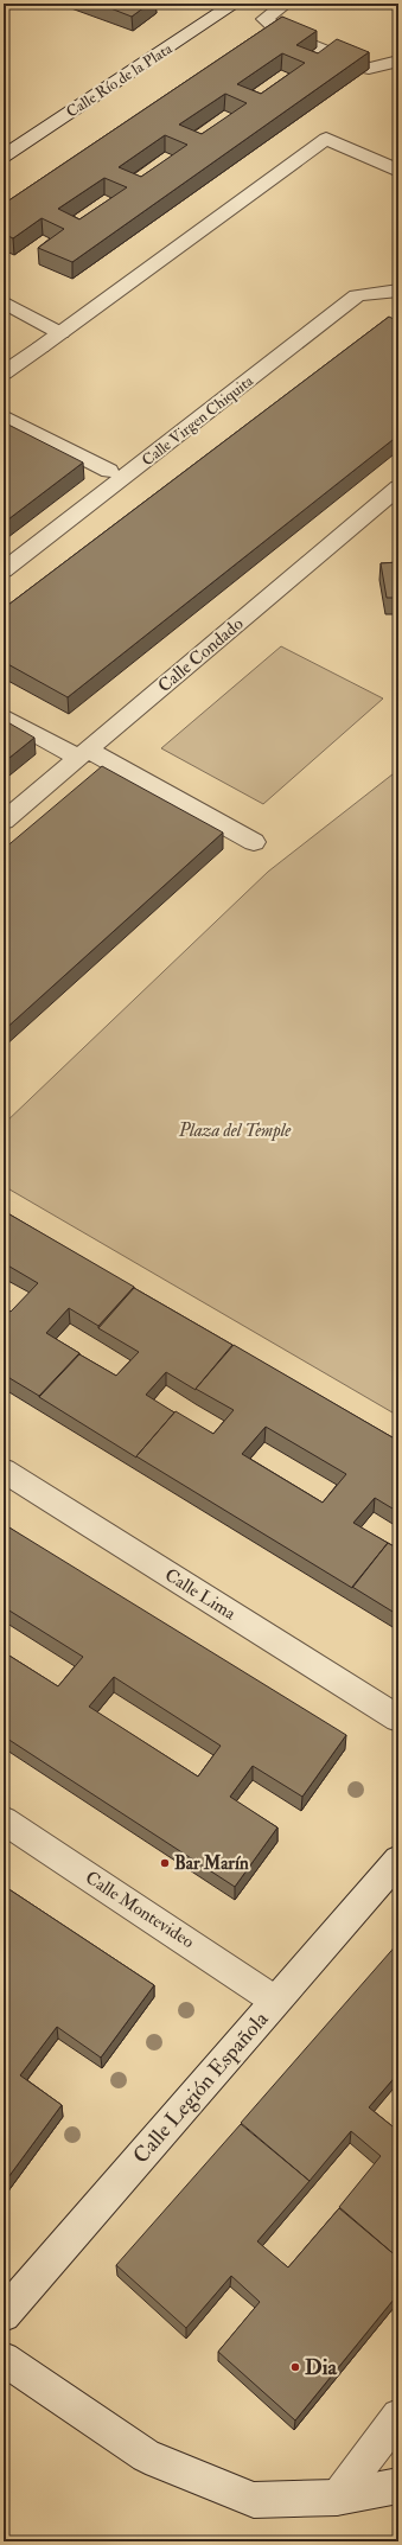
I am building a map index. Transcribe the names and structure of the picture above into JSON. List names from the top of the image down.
{
  "streets": {
    "street": [
      "Calle Río de la Plata",
      "Calle Virgen Chiquita",
      "Calle Condado",
      "Calle Lima",
      "Calle Montevideo",
      "Calle Legión Española"
    ]
  },
  "crossings": [
    ["Calle Montevideo", "Calle Legión Española"]
  ],
  "parks": ["Plaza del Temple"],
  "places": ["Bar Marín", "Dia"]
}
